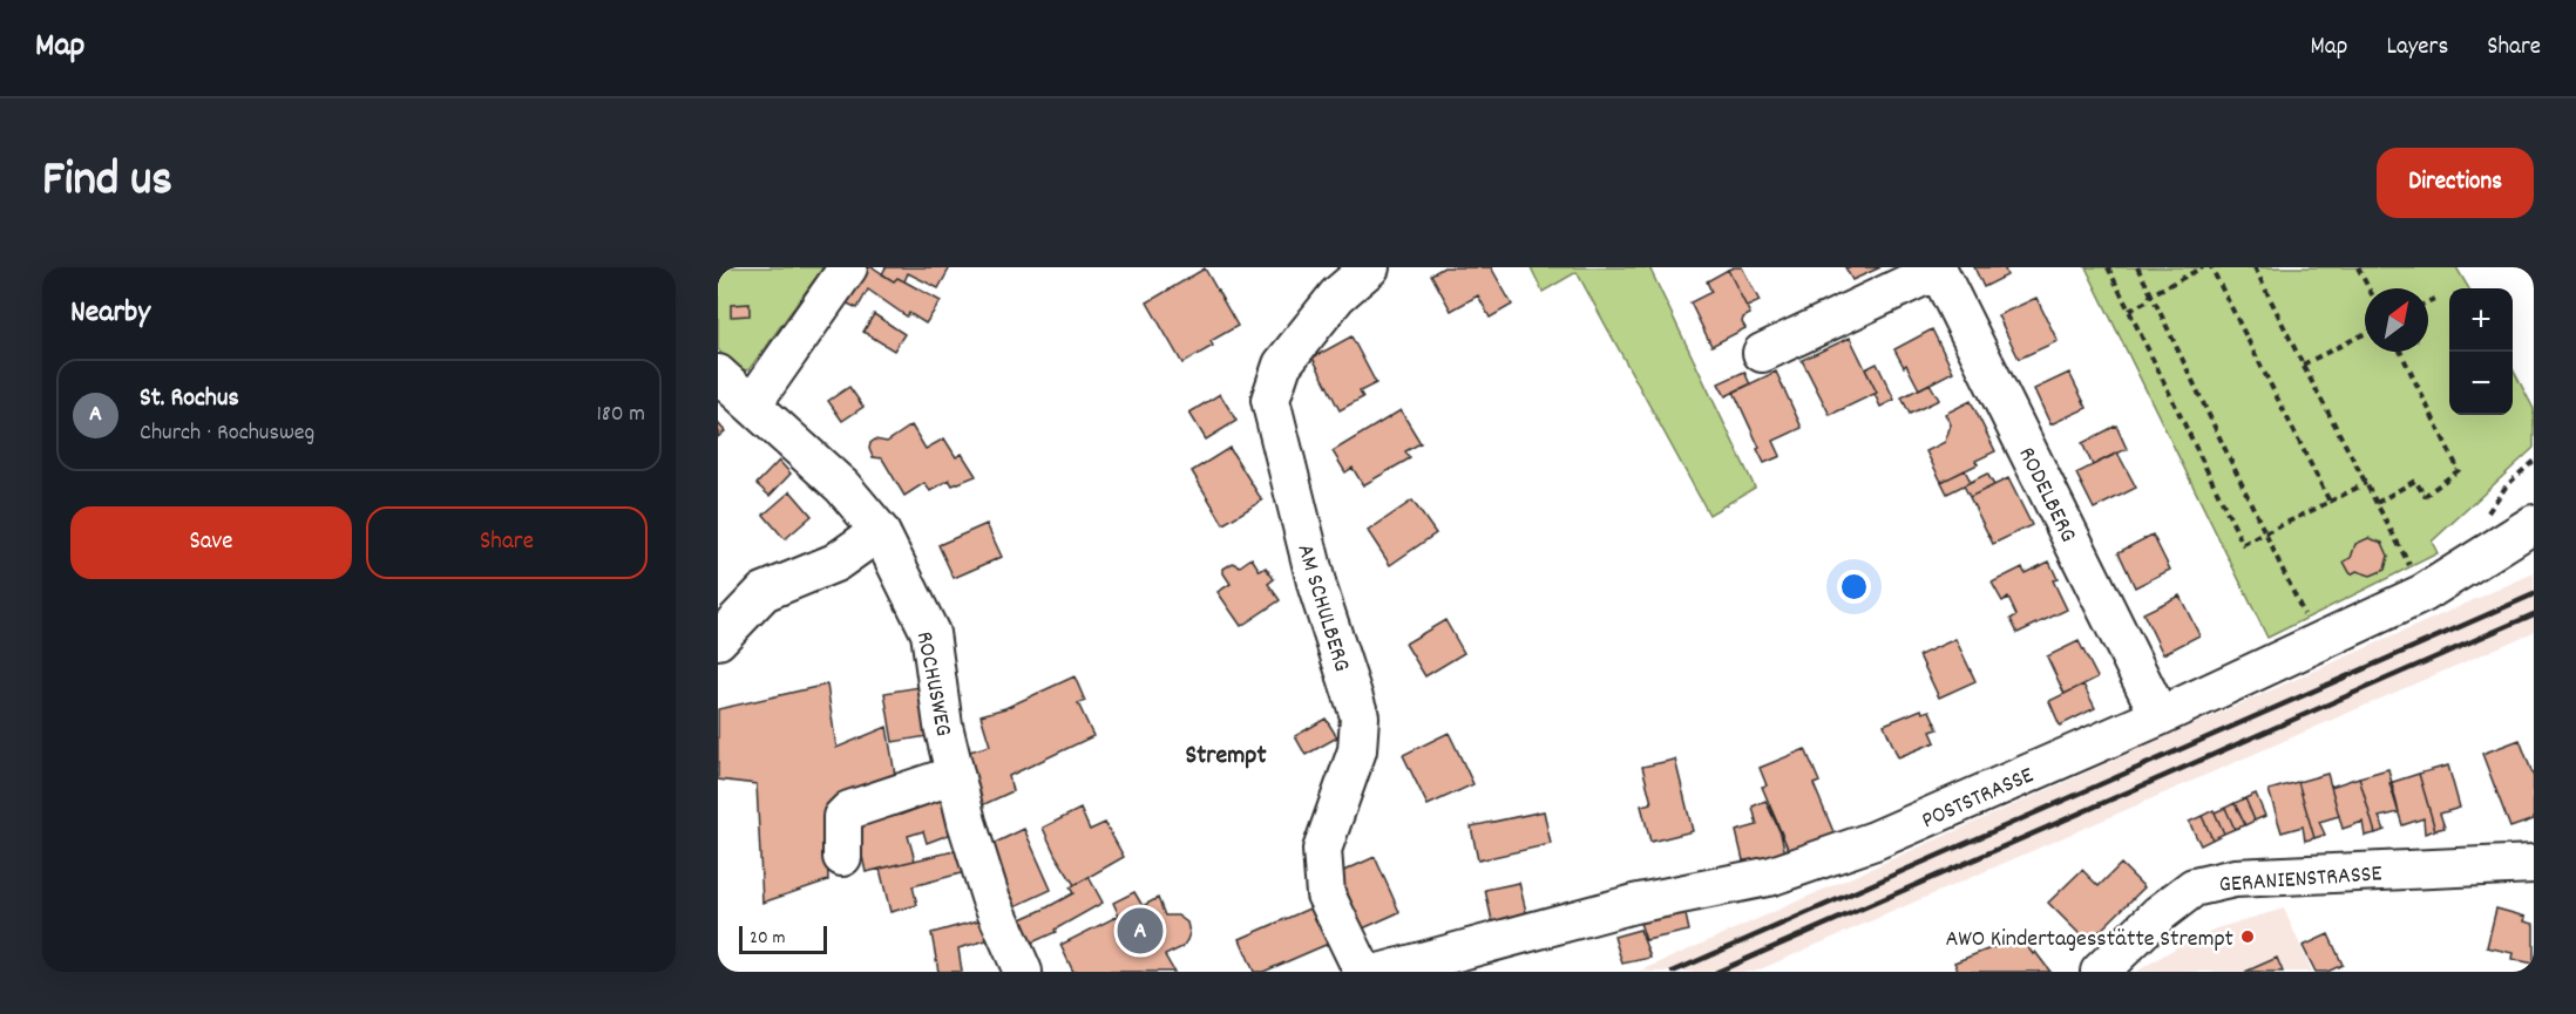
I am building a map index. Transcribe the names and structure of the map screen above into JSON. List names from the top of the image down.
{
  "streets": {
    "street": [
      "RODELBERG",
      "AM SCHULBERG",
      "ROCHUSWEG",
      "POSTSTRASSE",
      "GERANIENSTRASSE"
    ]
  },
  "crossings": [
    ["RODELBERG", "POSTSTRASSE"]
  ],
  "districts": ["Strempt"],
  "places": ["AWO Kindertagesstätte Strempt"],
  "scale_bar": "20 m",
  "north": "top right",
  "page": {
    "header": "Map",
    "nav": ["Map", "Layers", "Share"],
    "title": "Find us",
    "buttons": [
      "Directions",
      ["Save", "Share"]
    ],
    "heading": "Nearby",
    "map_buttons": ["+", "−"],
    "list": [
      {
        "mark": "A",
        "name": "St. Rochus",
        "note": "Church · Rochusweg",
        "value": "180 m"
      }
    ],
    "pins": "A",
    "scale": "20 m"
  }
}
